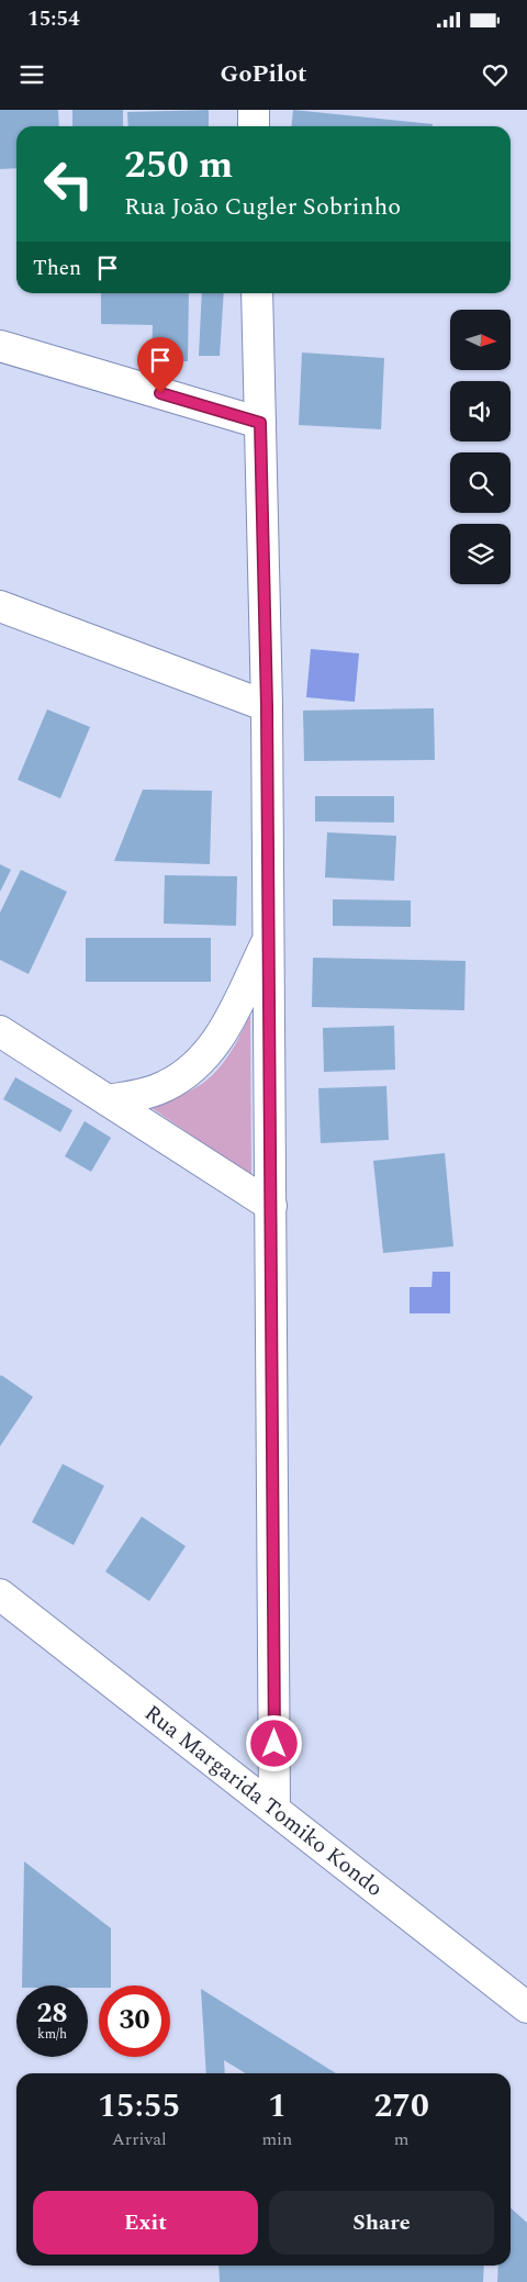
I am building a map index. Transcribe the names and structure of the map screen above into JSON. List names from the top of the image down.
{
  "streets": {
    "street": ["Rua Margarida Tomiko Kondo"]
  },
  "north": "right",
  "page": {
    "status": "15:54",
    "header": "GoPilot",
    "turn": ["250 m", "Rua João Cugler Sobrinho"],
    "then": "Then",
    "speed": "28 km/h",
    "limit": "30",
    "eta": [
      "15:55",
      "Arrival",
      "1",
      "min",
      "270",
      "m"
    ],
    "buttons": ["Exit", "Share"]
  }
}
